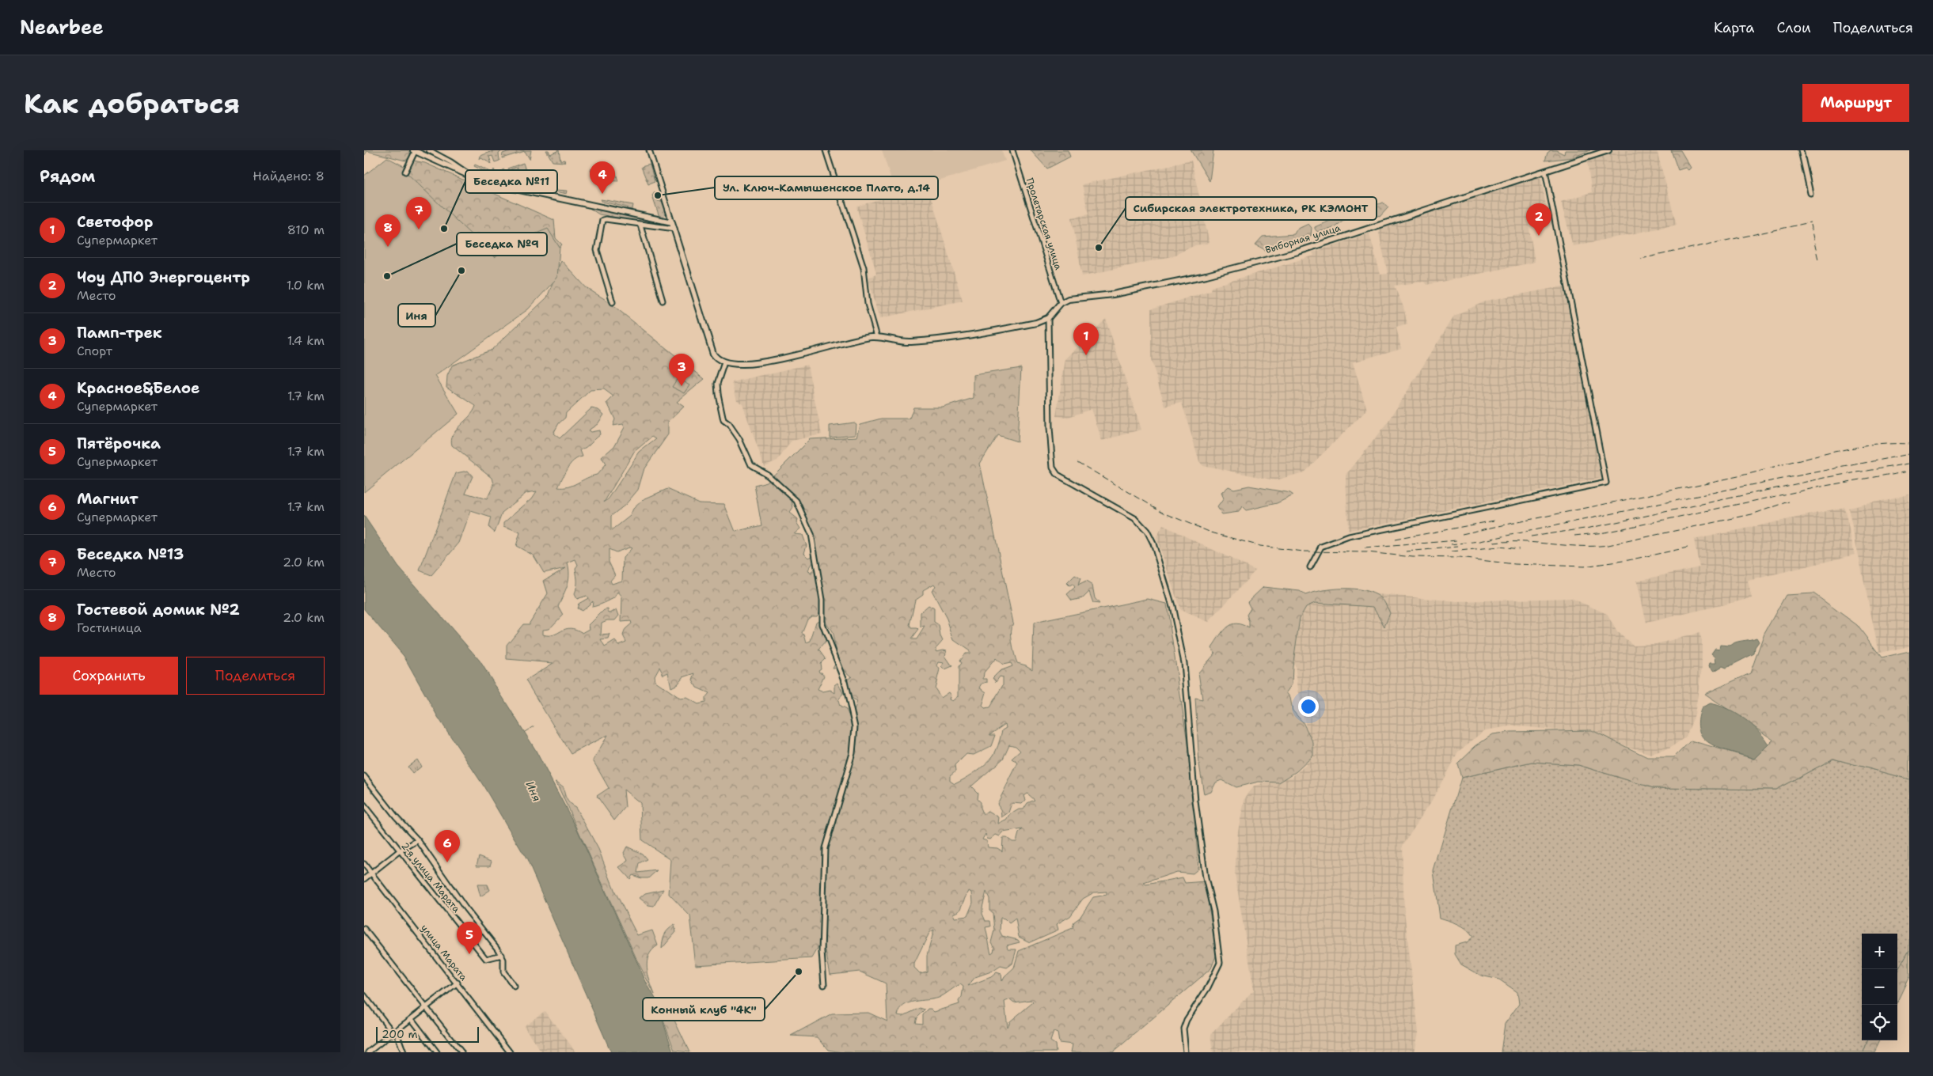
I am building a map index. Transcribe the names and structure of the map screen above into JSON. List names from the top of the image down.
{
  "streets": {
    "main road": ["Выборная улица"],
    "street": ["Пролетарская улица", "2-я улица Марата", "улица Марата"]
  },
  "crossings": [
    ["Пролетарская улица", "Выборная улица"]
  ],
  "water": ["Иня"],
  "places": [
    "Ул. Ключ-Камышенское Плато, д.14",
    "Беседка №11",
    "Сибирская электротехника, РК КЭМОНТ",
    "Иня",
    "Беседка №9",
    "Конный клуб \"4К\""
  ],
  "scale_bar": "200 m",
  "page": {
    "header": "Nearbee",
    "nav": ["Карта", "Слои", "Поделиться"],
    "buttons": [
      "Маршрут",
      ["Сохранить", "Поделиться"]
    ],
    "title": "Как добраться",
    "heading": ["Рядом", "Найдено: 8"],
    "pins": [
      "4",
      "7",
      "2",
      "8",
      "1",
      "3",
      "6",
      "5"
    ],
    "list": [
      {
        "mark": "1",
        "name": "Светофор",
        "note": "Супермаркет",
        "value": "810 m"
      },
      {
        "mark": "2",
        "name": "Чоу ДПО Энергоцентр",
        "note": "Место",
        "value": "1.0 km"
      },
      {
        "mark": "3",
        "name": "Памп-трек",
        "note": "Спорт",
        "value": "1.4 km"
      },
      {
        "mark": "4",
        "name": "Красное&Белое",
        "note": "Супермаркет",
        "value": "1.7 km"
      },
      {
        "mark": "5",
        "name": "Пятёрочка",
        "note": "Супермаркет",
        "value": "1.7 km"
      },
      {
        "mark": "6",
        "name": "Магнит",
        "note": "Супермаркет",
        "value": "1.7 km"
      },
      {
        "mark": "7",
        "name": "Беседка №13",
        "note": "Место",
        "value": "2.0 km"
      },
      {
        "mark": "8",
        "name": "Гостевой домик №2",
        "note": "Гостиница",
        "value": "2.0 km"
      }
    ],
    "map_buttons": ["+", "−"],
    "scale": "200 m"
  }
}
